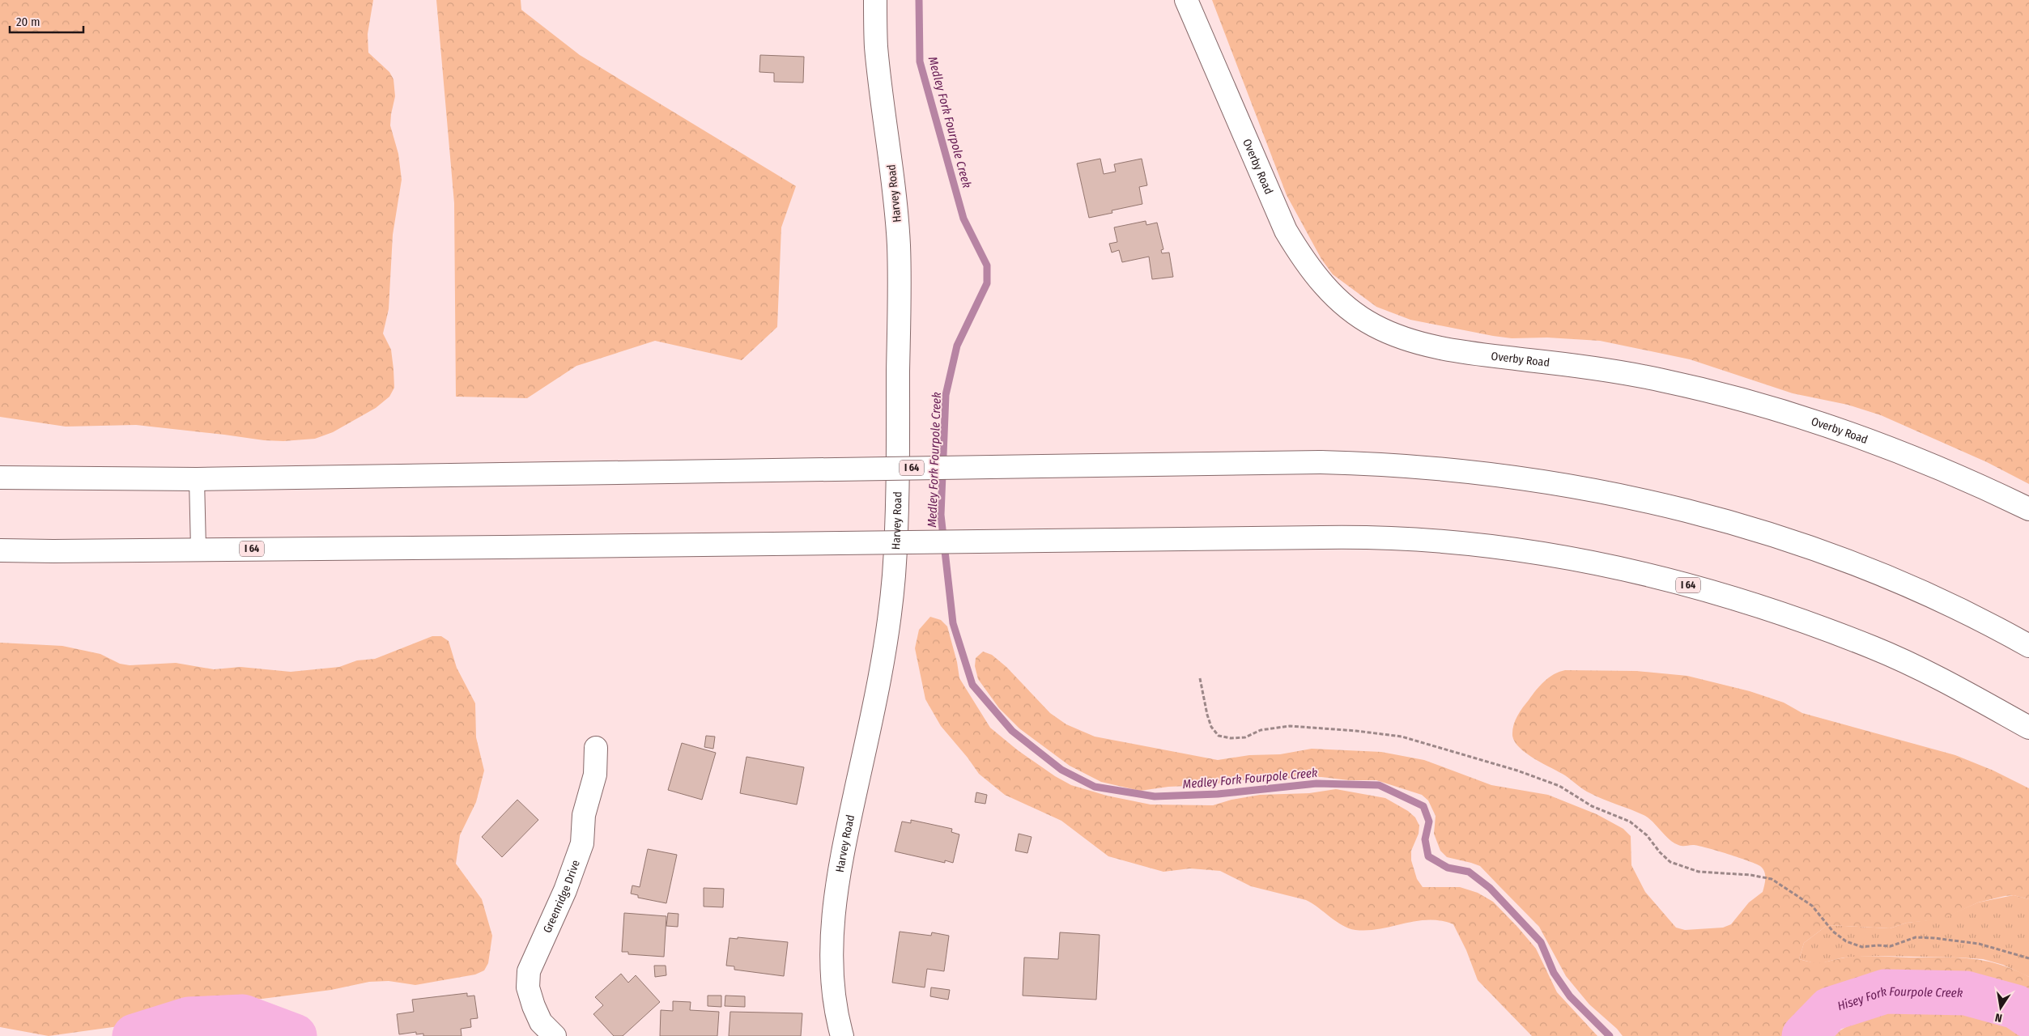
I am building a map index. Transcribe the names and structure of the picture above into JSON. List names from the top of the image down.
{
  "streets": {
    "main road": [
      "Overby Road",
      "Harvey Road",
      "I 64",
      "Greenridge Drive"
    ]
  },
  "water": ["Medley Fork Fourpole Creek", "Hisey Fork Fourpole Creek"],
  "scale_bar": "20 m",
  "north": "bottom"
}
